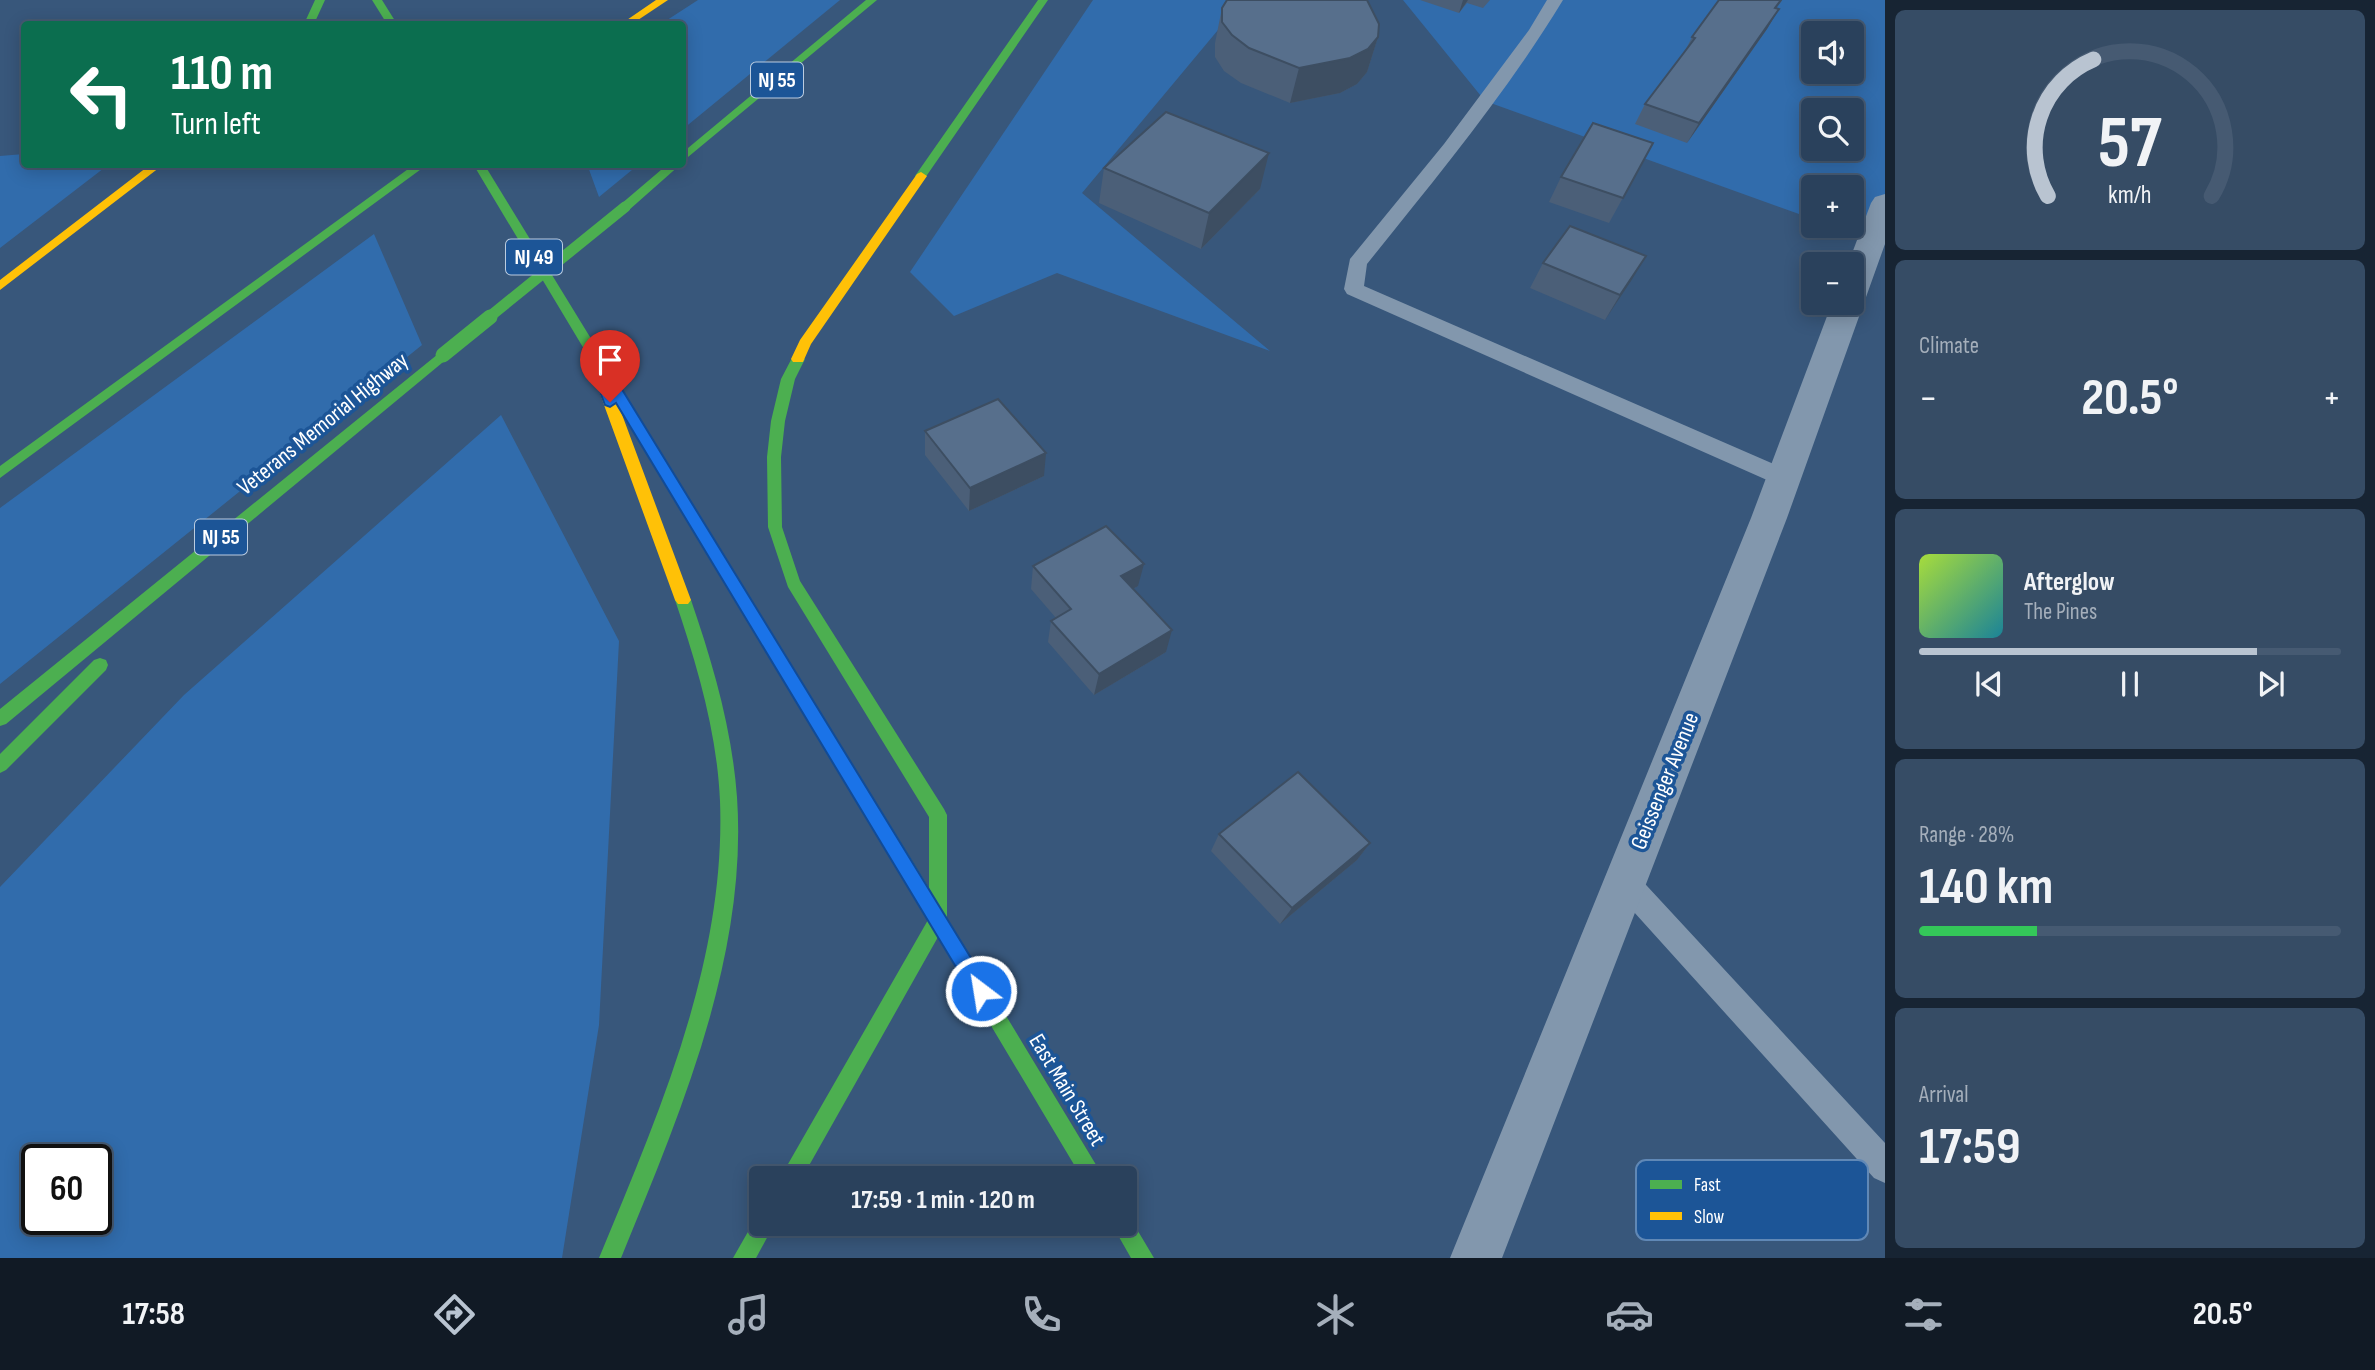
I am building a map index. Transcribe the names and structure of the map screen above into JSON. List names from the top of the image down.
{
  "streets": {
    "main road": [
      "NJ 55",
      "NJ 49",
      "Veterans Memorial Highway",
      "East Main Street"
    ],
    "street": ["Geissenger Avenue"]
  },
  "legend": ["Fast", "Slow"],
  "page": {
    "map_buttons": ["+", "−"],
    "turn": ["110 m", "Turn left"],
    "tile": [
      "Climate",
      ["Range · 28%", "140 km"],
      ["Arrival", "17:59"]
    ],
    "heat": ["−", "20.5°", "+"],
    "song": ["Afterglow", "The Pines"],
    "limit": "60",
    "trip": "17:59 · 1 min · 120 m",
    "tabs": ["17:58", "20.5°"],
    "gauge": ["57", "km/h"]
  }
}
